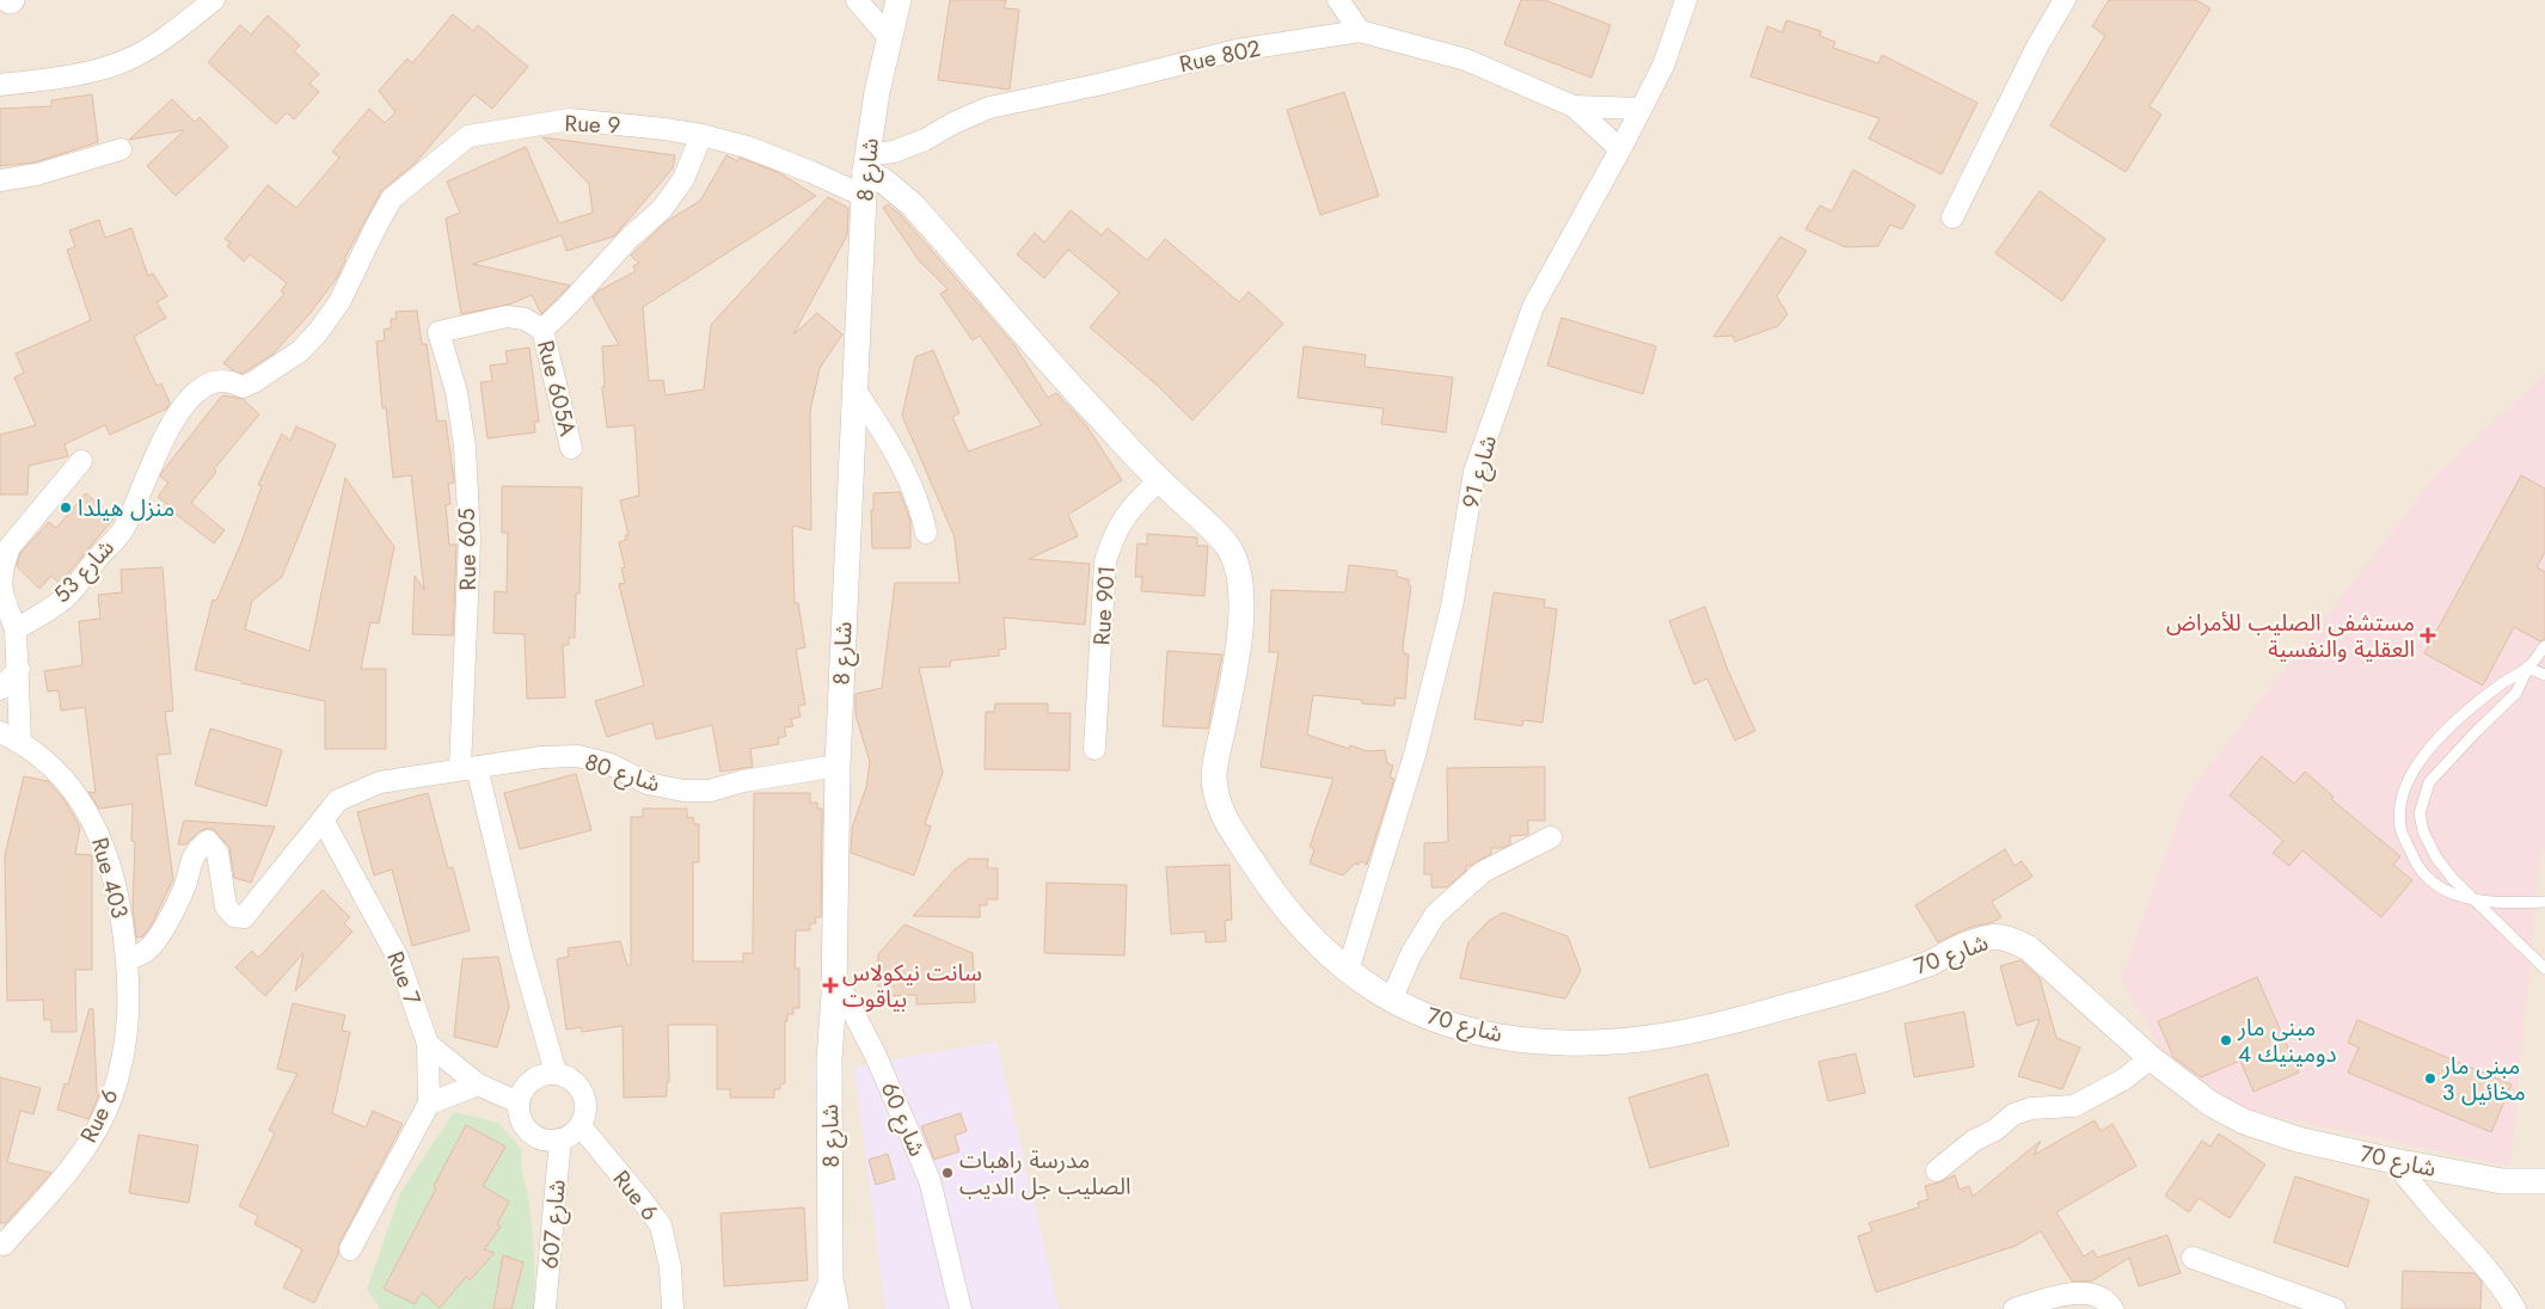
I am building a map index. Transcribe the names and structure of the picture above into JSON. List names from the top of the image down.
{
  "streets": {
    "street": [
      "Rue 802",
      "Rue 9",
      "شارع 8",
      "Rue 605A",
      "شارع 91",
      "Rue 605",
      "شارع 53",
      "Rue 901",
      "شارع 80",
      "Rue 403",
      "شارع 70",
      "Rue 7",
      "Rue 6",
      "شارع 60",
      "شارع 607"
    ]
  },
  "crossings": [
    ["Rue 802", "شارع 8"],
    ["Rue 802", "شارع 91"],
    ["Rue 802", "شارع 70"],
    ["Rue 9", "شارع 8"],
    ["Rue 9", "شارع 53"],
    ["شارع 8", "شارع 80"],
    ["شارع 8", "شارع 70"],
    ["شارع 8", "شارع 60"],
    ["Rue 605A", "Rue 605"],
    ["شارع 91", "شارع 70"],
    ["Rue 605", "شارع 80"],
    ["Rue 605", "Rue 6"],
    ["Rue 605", "شارع 607"],
    ["Rue 901", "شارع 70"],
    ["شارع 80", "Rue 403"],
    ["شارع 80", "Rue 7"],
    ["شارع 80", "Rue 6"],
    ["Rue 403", "Rue 6"],
    ["Rue 6", "شارع 607"]
  ],
  "places": {
    "other": [
      "منزل هيلدا",
      "مبنى مار دومينيك 4",
      "مبنى مار مخائيل 3",
      "مدرسة راهبات الصليب جل الديب"
    ],
    "health": ["مستشفى الصليب للأمراض العقلية والنفسية", "سانت نيكولاس بياقوت"]
  }
}
